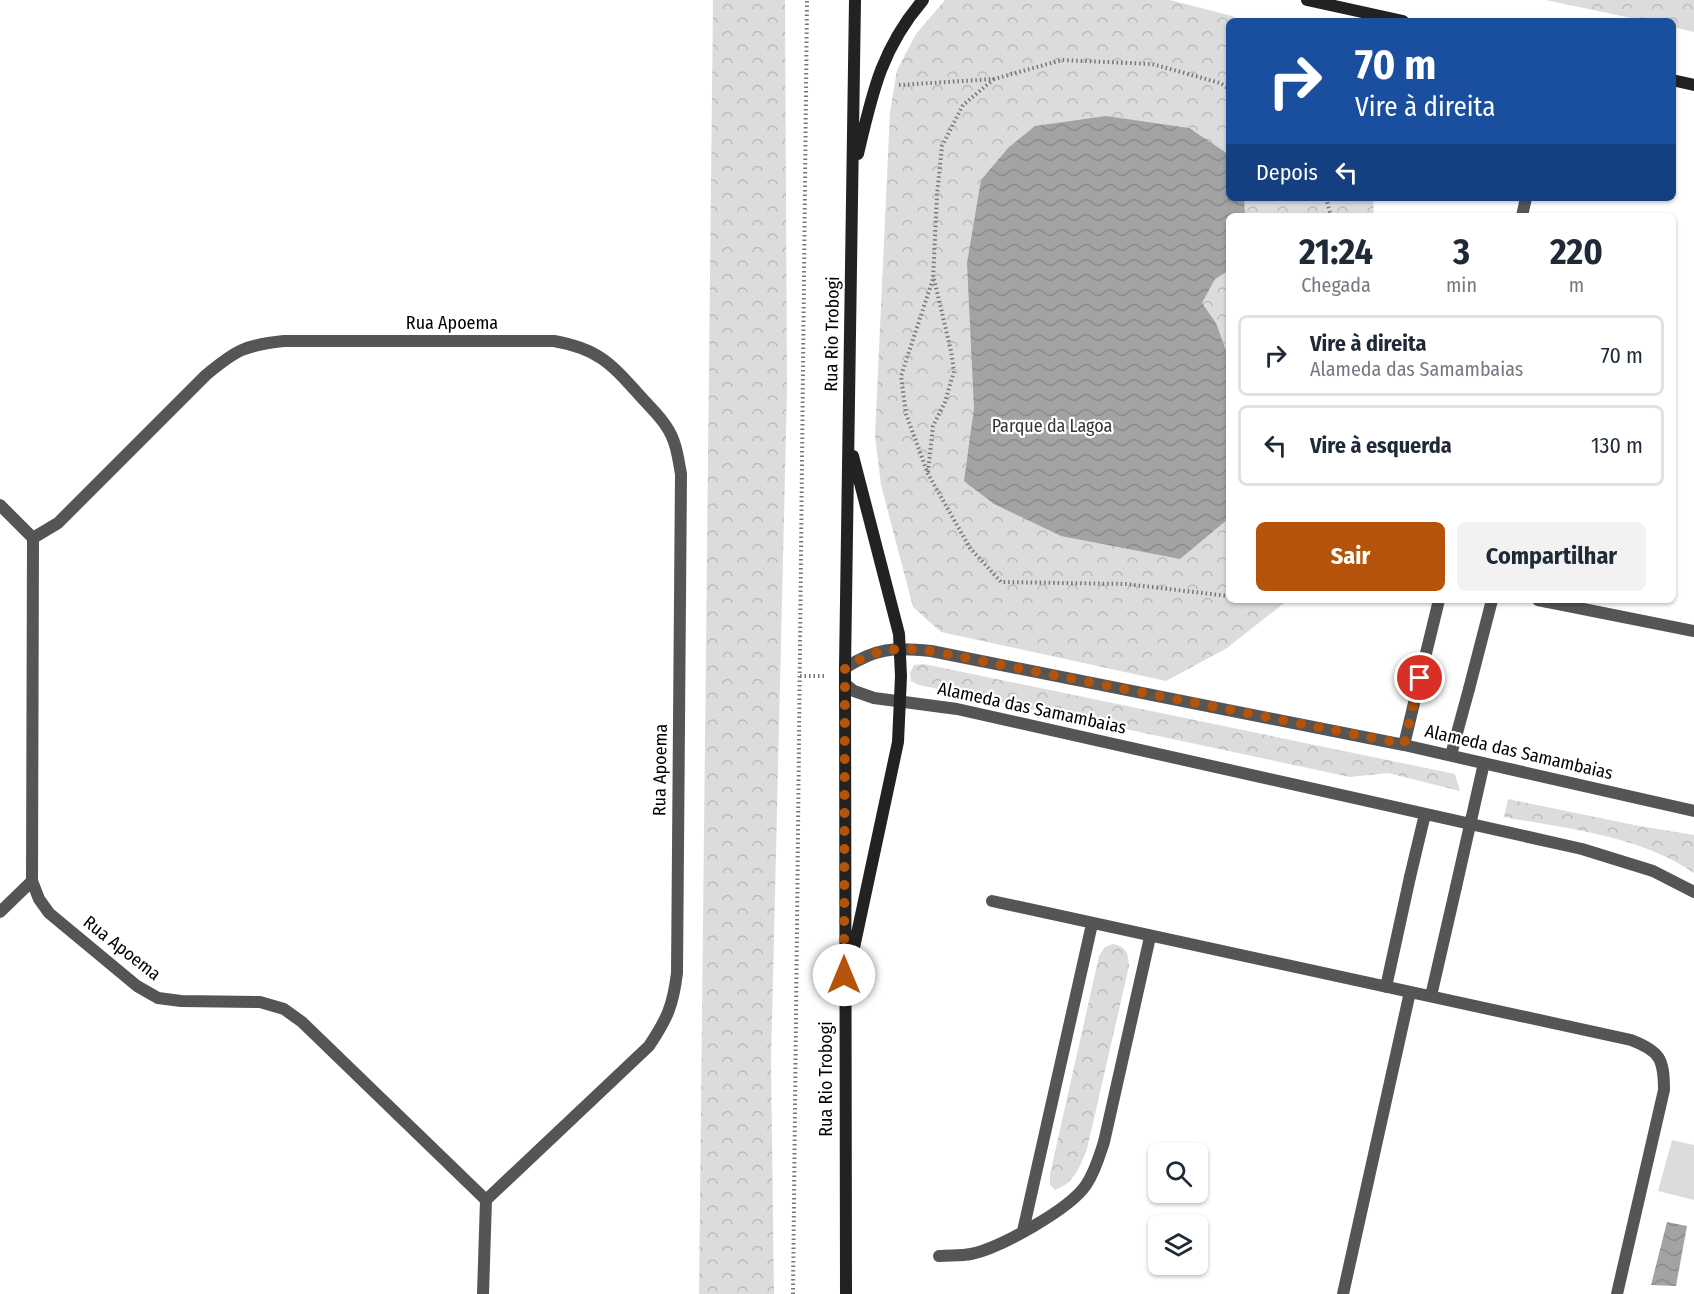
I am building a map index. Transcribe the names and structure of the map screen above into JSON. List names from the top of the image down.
{
  "streets": {
    "main road": ["Rua Rio Trobogi"],
    "street": ["Rua Apoema", "Alameda das Samambaias"]
  },
  "crossings": [
    ["Rua Rio Trobogi", "Alameda das Samambaias"]
  ],
  "parks": ["Parque da Lagoa"],
  "page": {
    "turn": ["70 m", "Vire à direita"],
    "then": "Depois",
    "eta": [
      "21:24",
      "Chegada",
      "3",
      "min",
      "220",
      "m"
    ],
    "list": [
      {
        "name": "Vire à direita",
        "note": "Alameda das Samambaias",
        "value": "70 m"
      },
      {
        "name": "Vire à esquerda",
        "value": "130 m"
      }
    ],
    "buttons": ["Sair", "Compartilhar"]
  }
}
